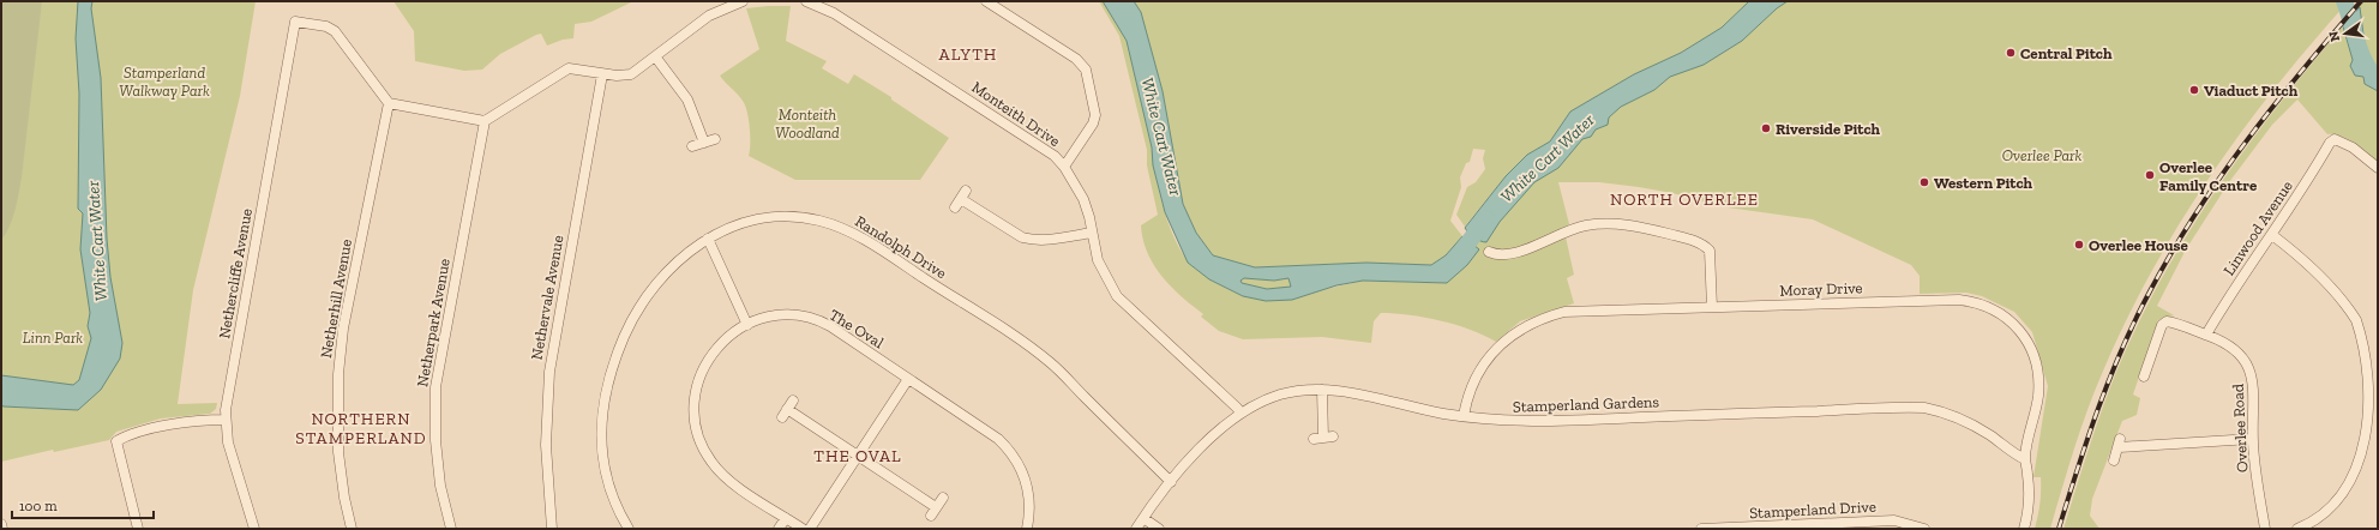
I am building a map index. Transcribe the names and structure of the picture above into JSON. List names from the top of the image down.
{
  "streets": {
    "street": [
      "Monteith Drive",
      "Linwood Avenue",
      "Randolph Drive",
      "Nethercliffe Avenue",
      "Moray Drive",
      "Nethervale Avenue",
      "Netherhill Avenue",
      "Netherpark Avenue",
      "The Oval",
      "Stamperland Gardens",
      "Overlee Road",
      "Stamperland Drive"
    ]
  },
  "crossings": [
    ["Monteith Drive", "Stamperland Gardens"],
    ["Linwood Avenue", "Overlee Road"],
    ["Randolph Drive", "Stamperland Gardens"],
    ["Nethercliffe Avenue", "Netherhill Avenue"],
    ["Moray Drive", "Stamperland Gardens"]
  ],
  "districts": [
    "ALYTH",
    "NORTH OVERLEE",
    "NORTHERN STAMPERLAND",
    "THE OVAL"
  ],
  "water": ["White Cart Water"],
  "parks": [
    "Stamperland Walkway Park",
    "Monteith Woodland",
    "Overlee Park",
    "Linn Park"
  ],
  "places": [
    "Central Pitch",
    "Viaduct Pitch",
    "Riverside Pitch",
    "Overlee Family Centre",
    "Western Pitch",
    "Overlee House"
  ],
  "scale_bar": "100 m",
  "north": "left"
}
